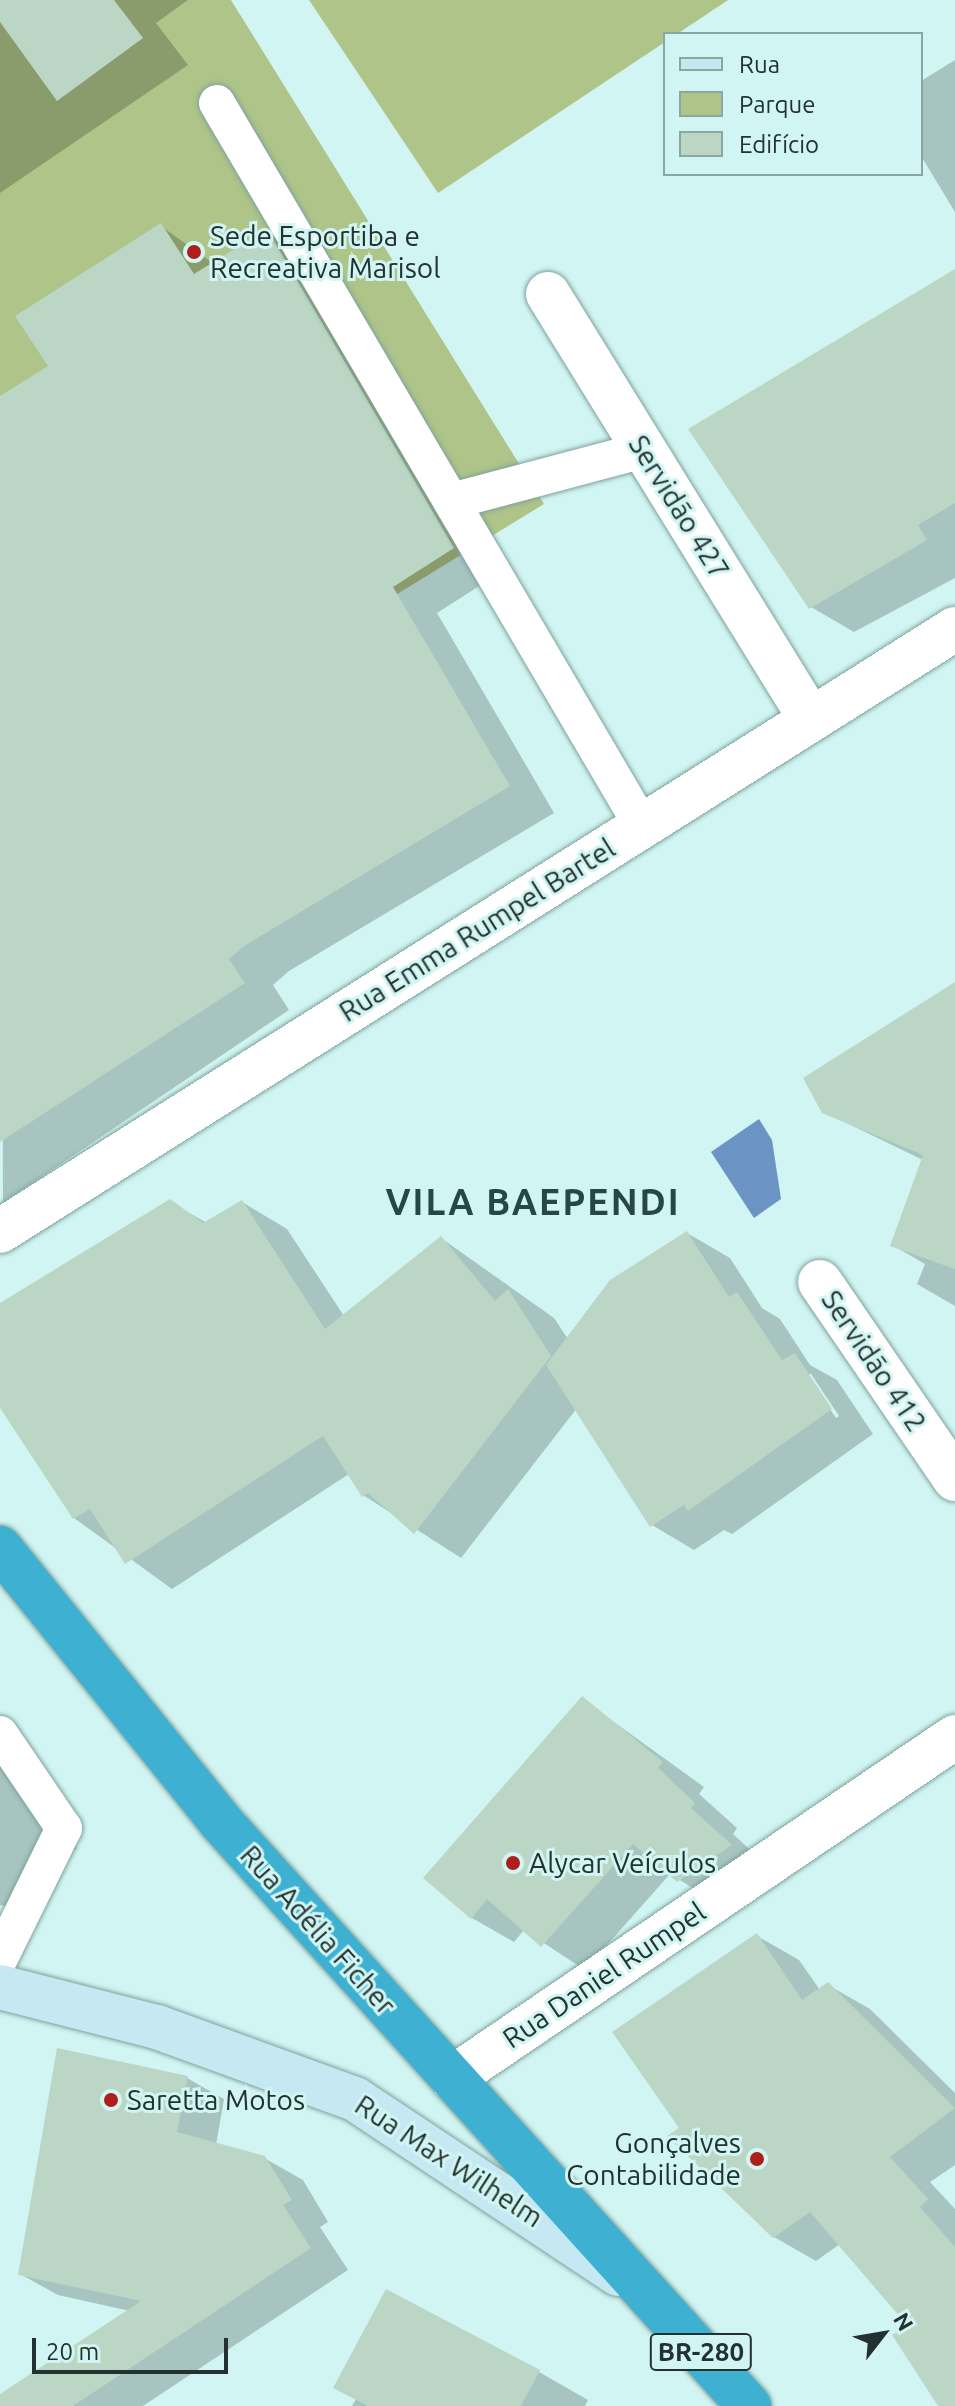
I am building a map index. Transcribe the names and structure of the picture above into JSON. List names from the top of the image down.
{
  "streets": {
    "highway": ["Rua Adélia Ficher", "BR-280"],
    "street": [
      "Servidão 427",
      "Rua Emma Rumpel Bartel",
      "Servidão 412",
      "Rua Daniel Rumpel",
      "Rua Max Wilhelm"
    ]
  },
  "crossings": [
    ["Servidão 427", "Rua Emma Rumpel Bartel"],
    ["Rua Adélia Ficher", "Rua Daniel Rumpel"],
    ["Rua Adélia Ficher", "Rua Max Wilhelm"],
    ["Rua Adélia Ficher", "BR-280"],
    ["Rua Max Wilhelm", "BR-280"]
  ],
  "districts": ["VILA BAEPENDI"],
  "places": [
    "Sede Esportiba e Recreativa Marisol",
    "Alycar Veículos",
    "Saretta Motos",
    "Gonçalves Contabilidade"
  ],
  "legend": ["Rua", "Parque", "Edifício"],
  "scale_bar": "20 m",
  "north": "top right"
}
